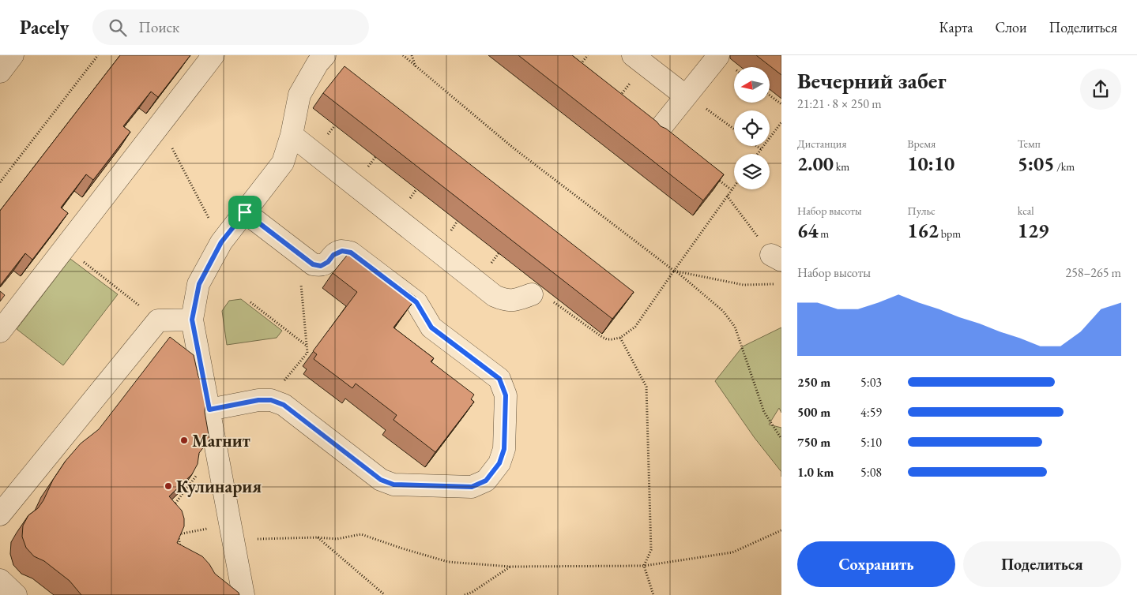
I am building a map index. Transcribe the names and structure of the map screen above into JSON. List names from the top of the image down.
{
  "places": ["Магнит", "Кулинария"],
  "north": "left",
  "page": {
    "header": "Pacely",
    "search": "Поиск",
    "nav": ["Карта", "Слои", "Поделиться"],
    "heading": ["Вечерний забег", "21:21 · 8 × 250 m"],
    "stats": [
      ["Дистанция", "2.00 km"],
      ["Время", "10:10"],
      ["Темп", "5:05 /km"],
      ["Набор высоты", "64 m"],
      ["Пульс", "162 bpm"],
      ["kcal", "129"]
    ],
    "chart": ["Набор высоты", "258–265 m"],
    "list": [
      {
        "name": "250 m",
        "note": "5:03"
      },
      {
        "name": "500 m",
        "note": "4:59"
      },
      {
        "name": "750 m",
        "note": "5:10"
      },
      {
        "name": "1.0 km",
        "note": "5:08"
      }
    ],
    "buttons": ["Сохранить", "Поделиться"]
  }
}
